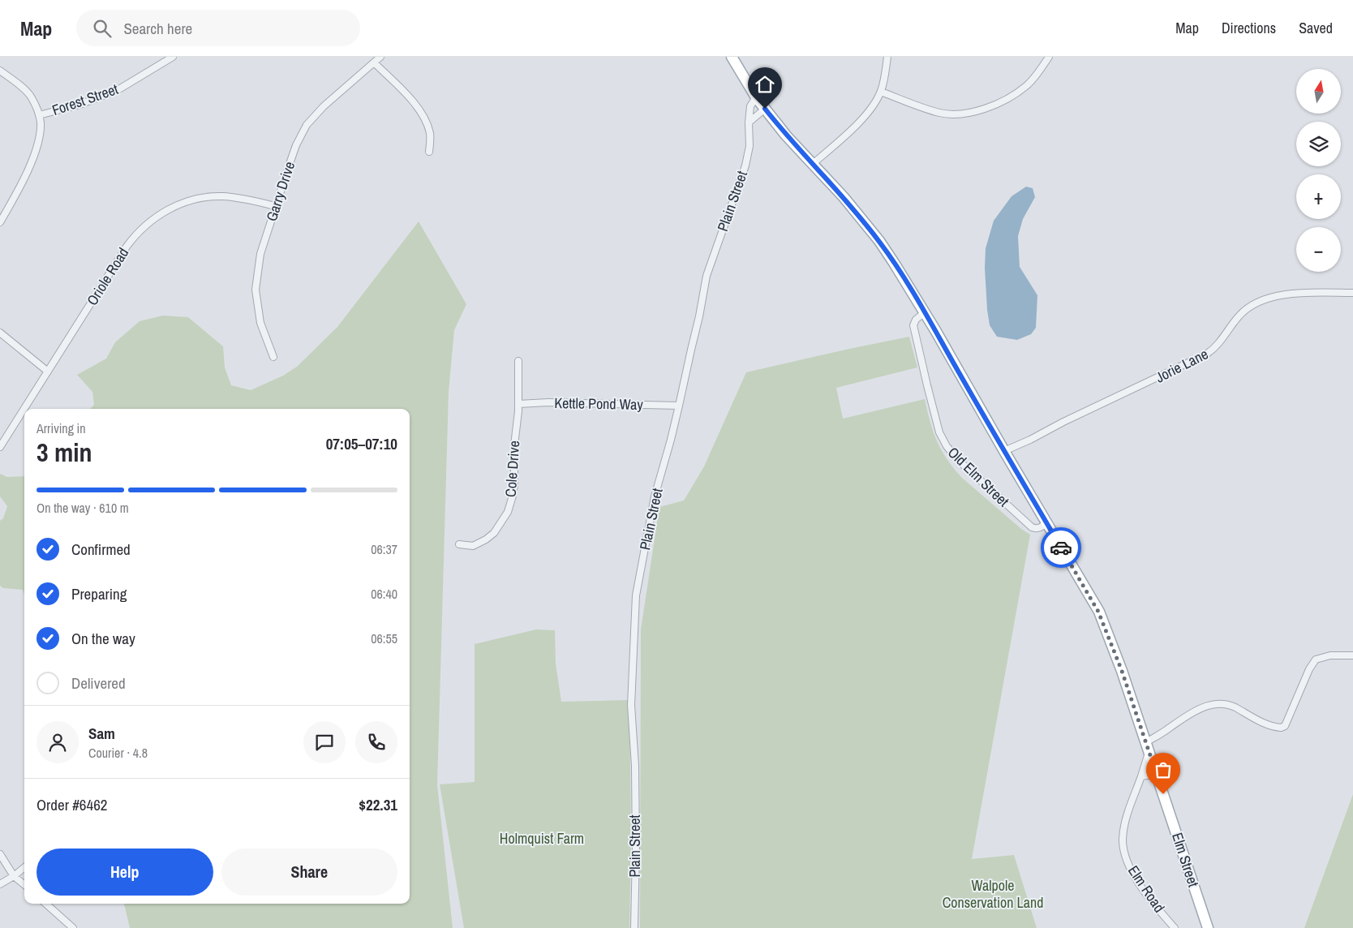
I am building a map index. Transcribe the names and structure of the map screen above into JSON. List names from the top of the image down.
{
  "streets": {
    "main road": ["Elm Street"],
    "street": [
      "Forest Street",
      "Garry Drive",
      "Plain Street",
      "Oriole Road",
      "Jorie Lane",
      "Kettle Pond Way",
      "Cole Drive",
      "Old Elm Street",
      "Elm Road"
    ]
  },
  "crossings": [
    ["Garry Drive", "Oriole Road"],
    ["Plain Street", "Kettle Pond Way"],
    ["Plain Street", "Elm Street"],
    ["Jorie Lane", "Elm Street"],
    ["Kettle Pond Way", "Cole Drive"],
    ["Old Elm Street", "Elm Street"],
    ["Elm Street", "Elm Road"]
  ],
  "parks": ["Holmquist Farm", "Walpole Conservation Land"],
  "north": "top",
  "page": {
    "header": "Map",
    "search": "Search here",
    "nav": ["Map", "Directions", "Saved"],
    "map_buttons": ["+", "−"],
    "heading": ["3 min", "Arriving in", "07:05–07:10"],
    "panel": [
      "Sam",
      "Courier · 4.8",
      "Order #6462",
      "$22.31"
    ],
    "bar": "On the way · 610 m",
    "list": [
      ["Confirmed", "06:37"],
      ["Preparing", "06:40"],
      ["On the way", "06:55"],
      "Delivered"
    ],
    "buttons": ["Help", "Share"]
  }
}
